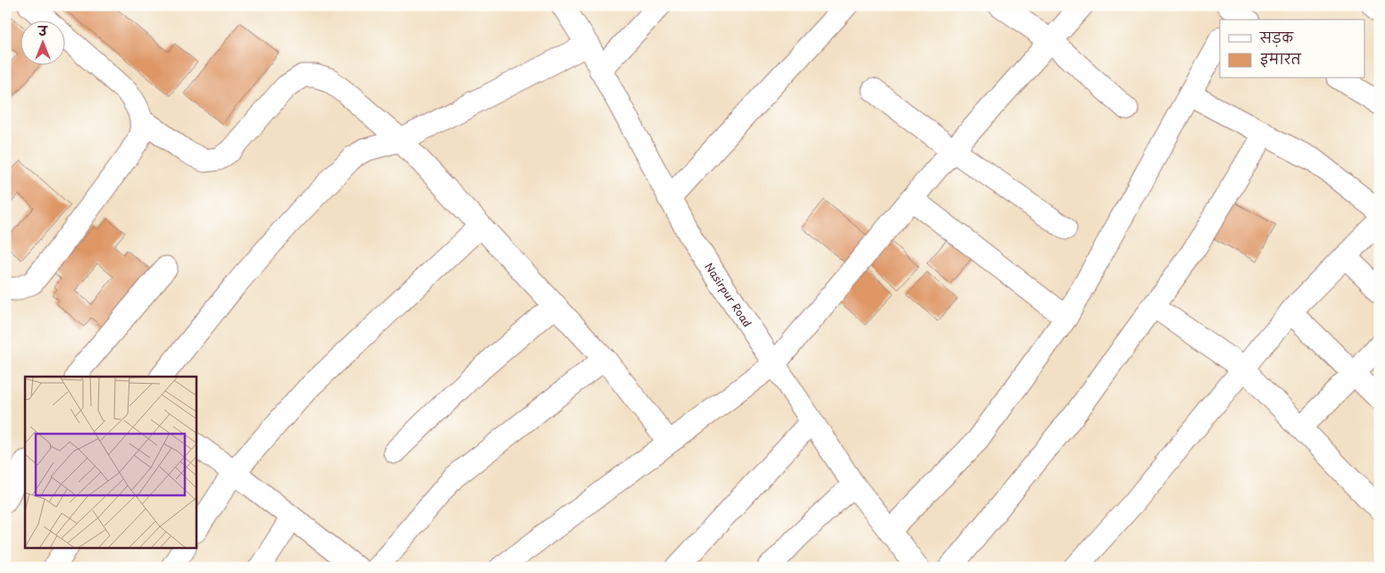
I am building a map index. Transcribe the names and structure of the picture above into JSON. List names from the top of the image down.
{
  "streets": {
    "street": ["Nasirpur Road"]
  },
  "legend": ["सड़क", "इमारत"],
  "north": "top"
}
